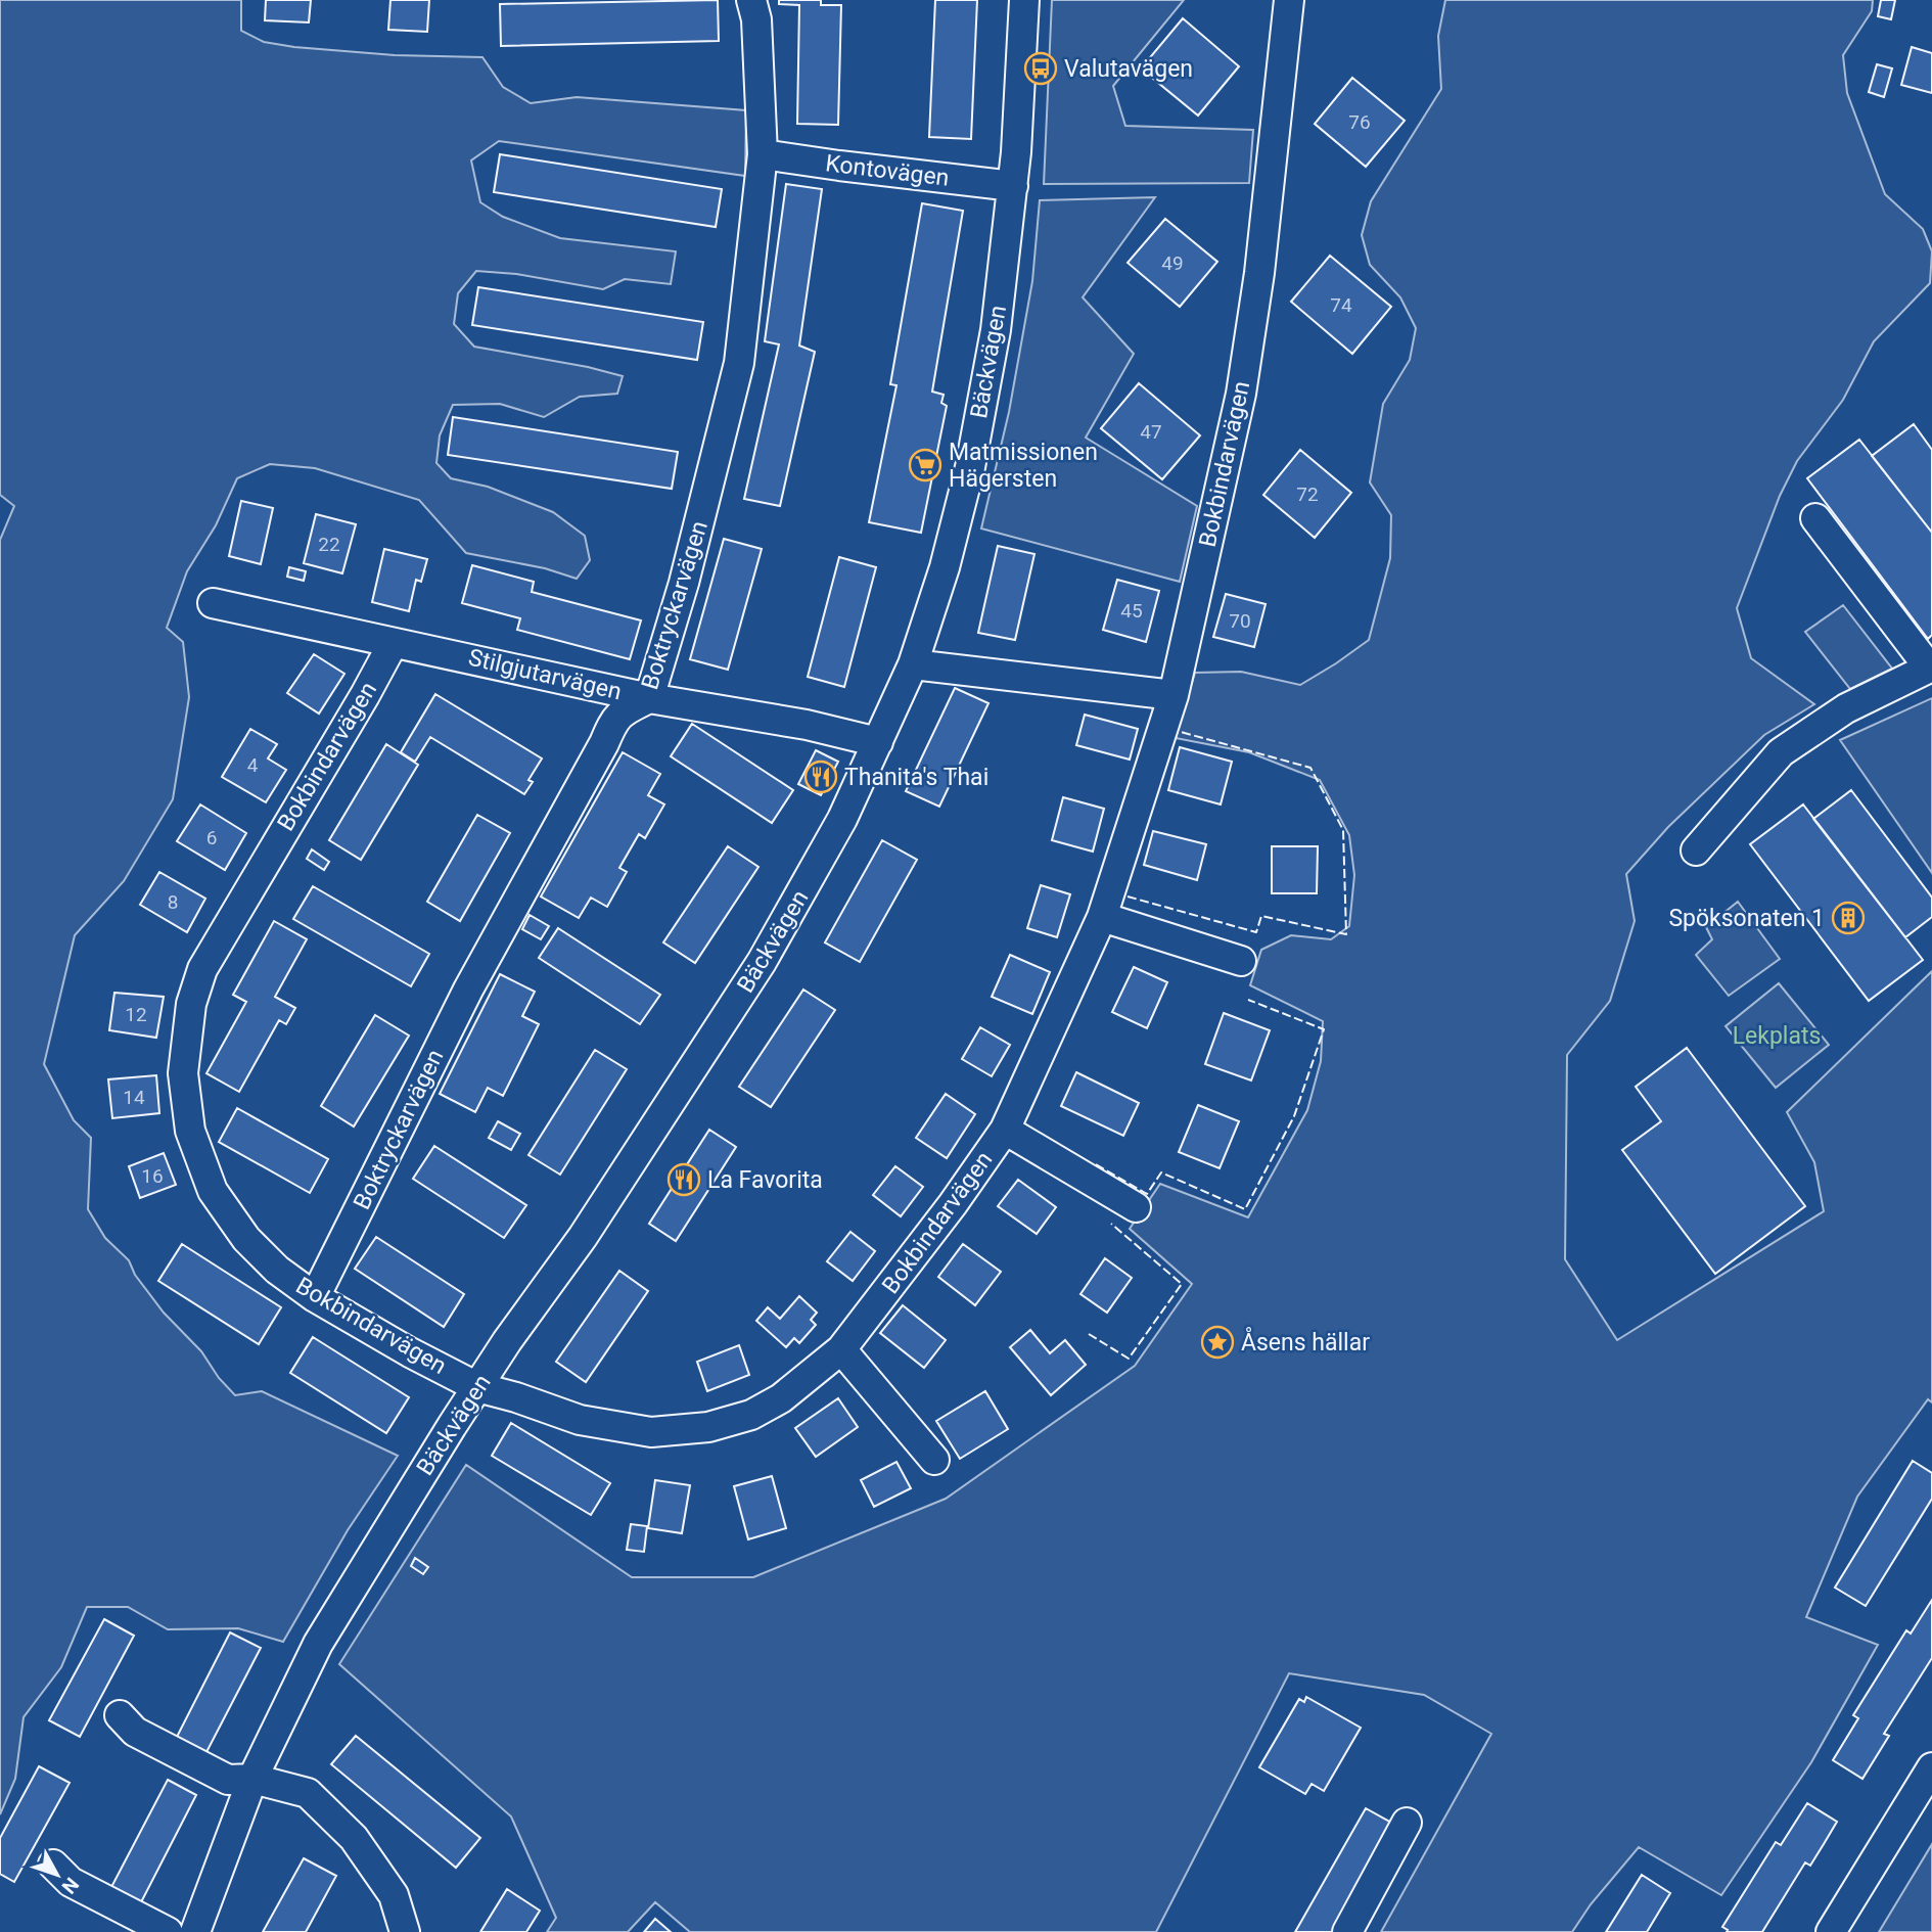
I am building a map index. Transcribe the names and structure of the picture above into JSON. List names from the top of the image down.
{
  "streets": {
    "street": [
      "Kontovägen",
      "Bäckvägen",
      "Bokbindarvägen",
      "Boktryckarvägen",
      "Stilgjutarvägen"
    ]
  },
  "crossings": [
    ["Kontovägen", "Bäckvägen"],
    ["Kontovägen", "Boktryckarvägen"],
    ["Bäckvägen", "Bokbindarvägen"],
    ["Bäckvägen", "Stilgjutarvägen"],
    ["Bokbindarvägen", "Boktryckarvägen"],
    ["Bokbindarvägen", "Stilgjutarvägen"],
    ["Boktryckarvägen", "Stilgjutarvägen"]
  ],
  "parks": ["Lekplats"],
  "places": {
    "bus stop": ["Valutavägen"],
    "supermarket": ["Matmissionen Hägersten"],
    "restaurant": ["Thanita's Thai", "La Favorita"],
    "building": ["Spöksonaten 1"],
    "place": ["Åsens hällar"]
  },
  "house_numbers": [
    "76",
    "49",
    "74",
    "47",
    "72",
    "22",
    "45",
    "70",
    "4",
    "6",
    "8",
    "12",
    "14",
    "16"
  ],
  "north": "bottom right"
}
